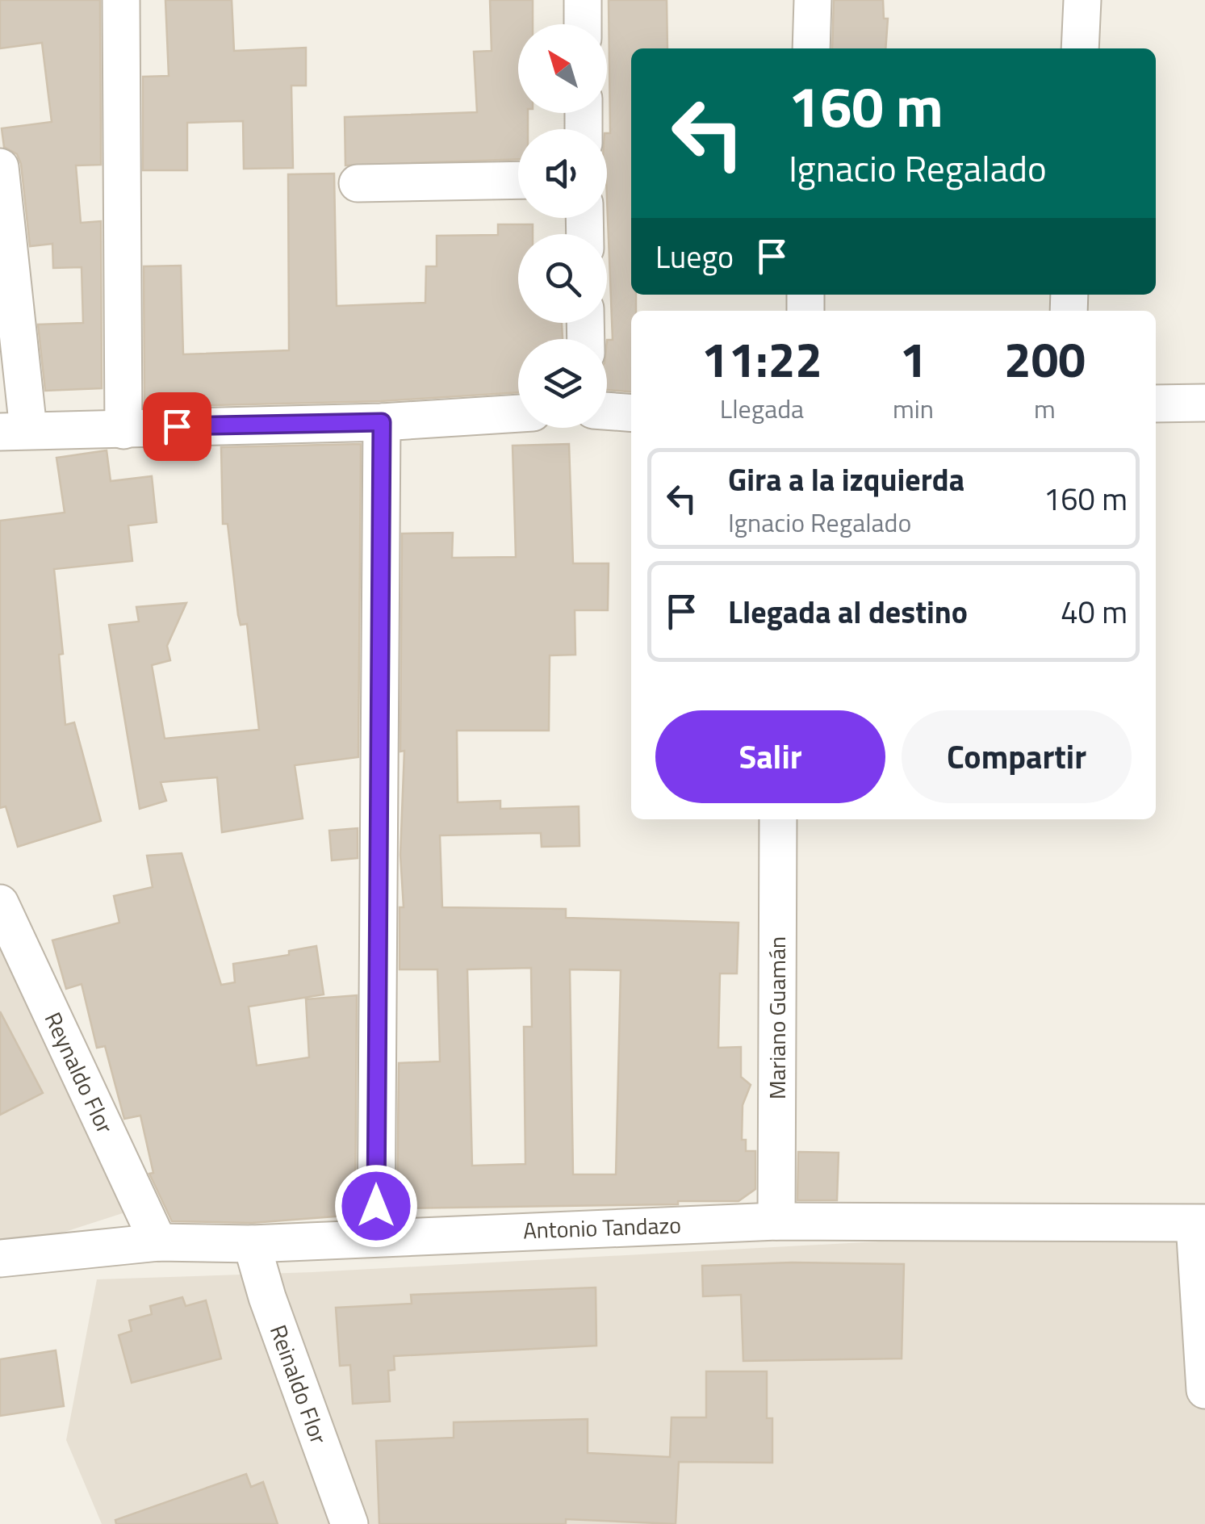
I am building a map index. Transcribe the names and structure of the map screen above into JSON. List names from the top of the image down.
{
  "streets": {
    "street": [
      "Mariano Guamán",
      "Reynaldo Flor",
      "Antonio Tandazo",
      "Reinaldo Flor"
    ]
  },
  "crossings": [
    ["Mariano Guamán", "Antonio Tandazo"],
    ["Reynaldo Flor", "Antonio Tandazo"],
    ["Antonio Tandazo", "Reinaldo Flor"]
  ],
  "north": "top left",
  "page": {
    "turn": ["160 m", "Ignacio Regalado"],
    "then": "Luego",
    "eta": [
      "11:22",
      "Llegada",
      "1",
      "min",
      "200",
      "m"
    ],
    "list": [
      {
        "name": "Gira a la izquierda",
        "note": "Ignacio Regalado",
        "value": "160 m"
      },
      {
        "name": "Llegada al destino",
        "value": "40 m"
      }
    ],
    "buttons": ["Salir", "Compartir"]
  }
}
